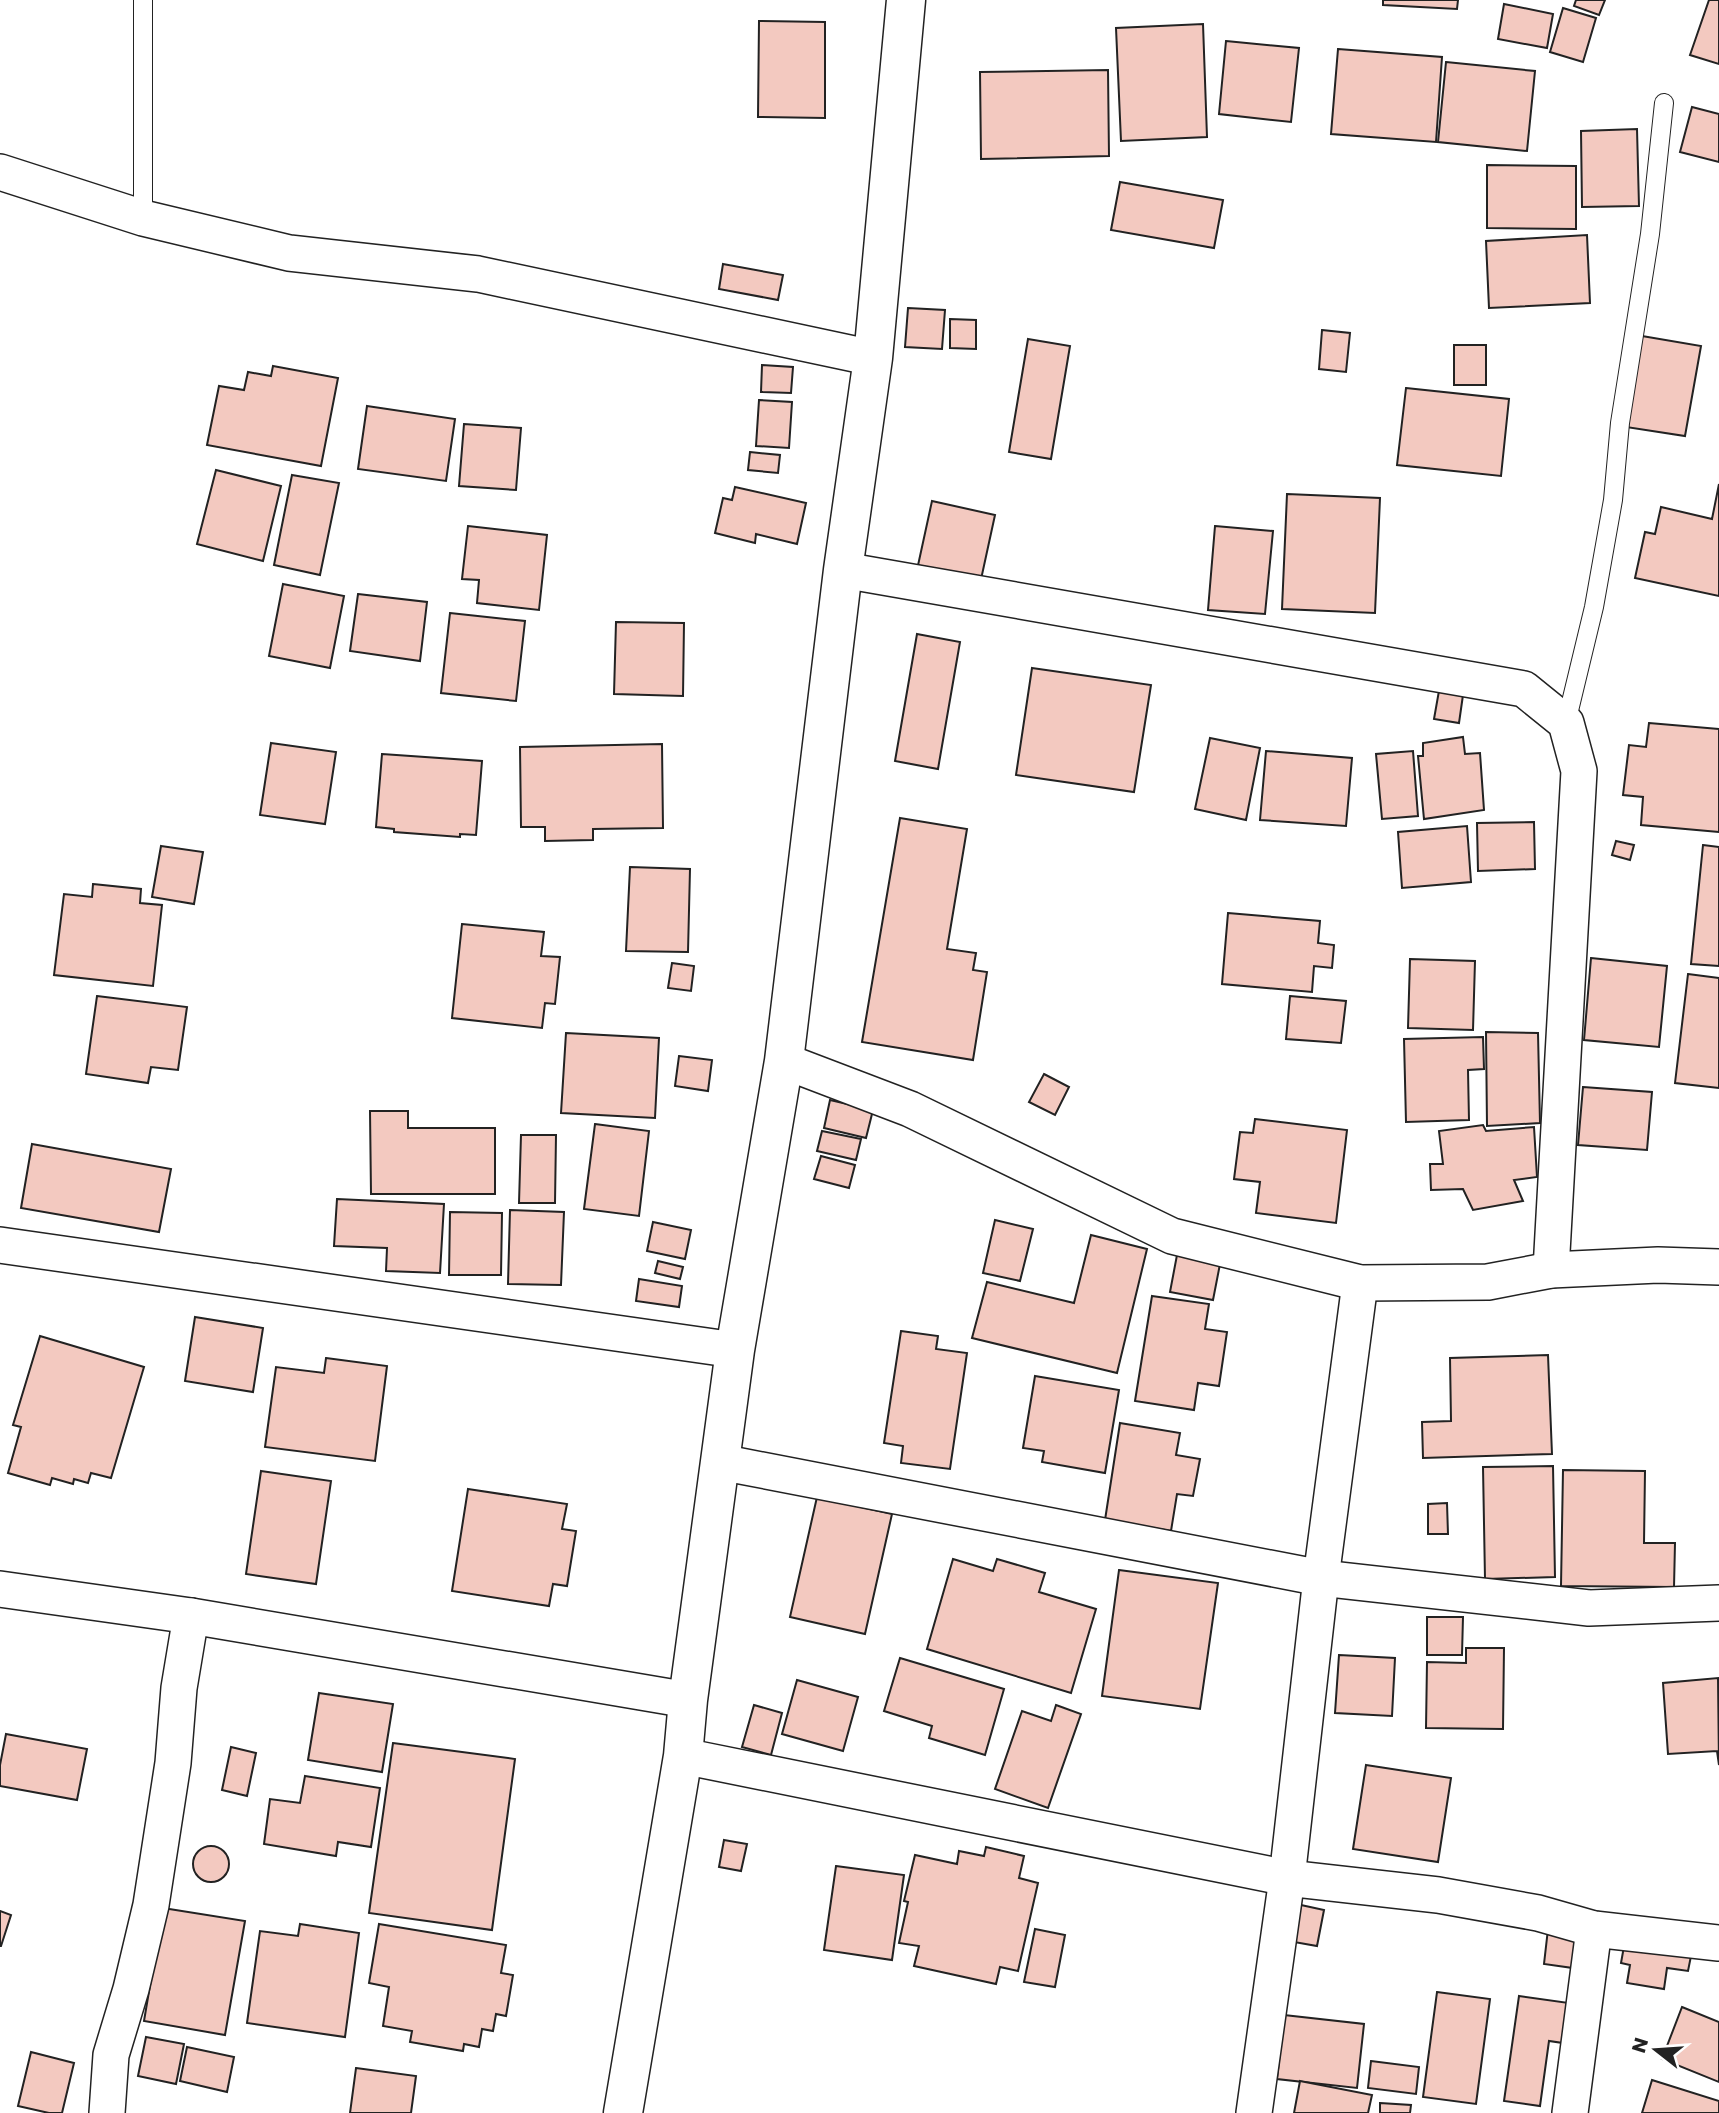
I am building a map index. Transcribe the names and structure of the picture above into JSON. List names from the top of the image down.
{
  "north": "left"
}
